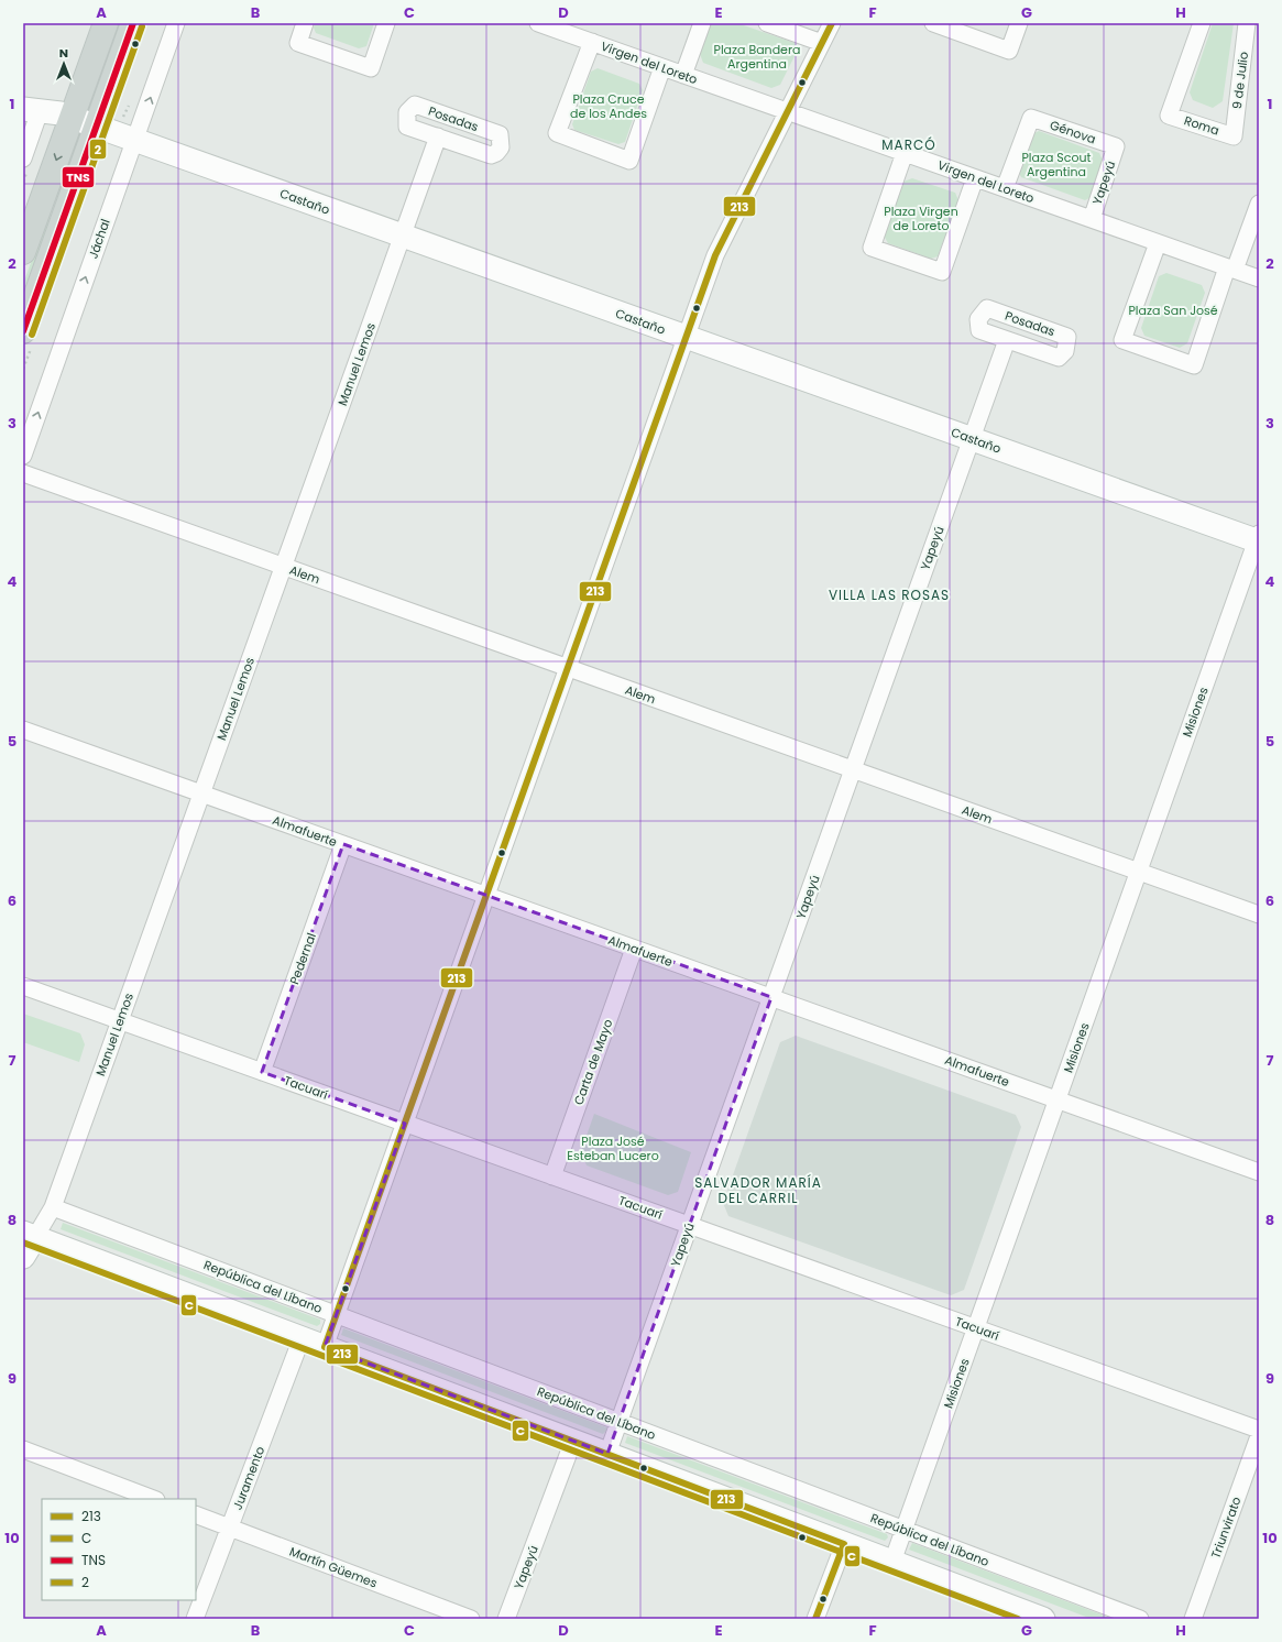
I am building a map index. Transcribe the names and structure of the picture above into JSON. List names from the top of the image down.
{
  "streets": {
    "street": [
      "Virgen del Loreto",
      "9 de Julio",
      "Posadas",
      "Roma",
      "Génova",
      "Yapeyú",
      "Castaño",
      "Jáchal",
      "Manuel Lemos",
      "Alem",
      "Misiones",
      "Almafuerte",
      "Pedernal",
      "Carta de Mayo",
      "Tacuarí",
      "República del Líbano",
      "Juramento",
      "Triunvirato",
      "Martín Güemes"
    ]
  },
  "crossings": [
    ["Virgen del Loreto", "Génova"],
    ["Virgen del Loreto", "Yapeyú"],
    ["9 de Julio", "Roma"],
    ["Posadas", "Yapeyú"],
    ["Posadas", "Manuel Lemos"],
    ["Génova", "Yapeyú"],
    ["Yapeyú", "Castaño"],
    ["Yapeyú", "Alem"],
    ["Yapeyú", "Almafuerte"],
    ["Yapeyú", "Tacuarí"],
    ["Yapeyú", "República del Líbano"],
    ["Castaño", "Jáchal"],
    ["Castaño", "Manuel Lemos"],
    ["Castaño", "Misiones"],
    ["Manuel Lemos", "Alem"],
    ["Manuel Lemos", "Almafuerte"],
    ["Manuel Lemos", "Tacuarí"],
    ["Manuel Lemos", "República del Líbano"],
    ["Alem", "Misiones"],
    ["Misiones", "Almafuerte"],
    ["Misiones", "Tacuarí"],
    ["Misiones", "República del Líbano"],
    ["Almafuerte", "Pedernal"],
    ["Almafuerte", "Carta de Mayo"],
    ["Pedernal", "Tacuarí"],
    ["Carta de Mayo", "Tacuarí"],
    ["Juramento", "Martín Güemes"]
  ],
  "one_way": ["Jáchal"],
  "districts": ["MARCÓ", "VILLA LAS ROSAS", "SALVADOR MARÍA DEL CARRIL"],
  "parks": [
    "Plaza Bandera Argentina",
    "Plaza Cruce de los Andes",
    "Plaza Scout Argentina",
    "Plaza Virgen de Loreto",
    "Plaza San José",
    "Plaza José Esteban Lucero"
  ],
  "lines": [
    "transit line 213",
    "transit line TNS",
    "transit line 2",
    "transit line C"
  ],
  "legend": [
    "213",
    "C",
    "TNS",
    "2"
  ],
  "north": "top",
  "grid": {
    "columns": [
      "A",
      "B",
      "C",
      "D",
      "E",
      "F",
      "G",
      "H"
    ],
    "rows": [
      "1",
      "2",
      "3",
      "4",
      "5",
      "6",
      "7",
      "8",
      "9",
      "10"
    ]
  }
}
